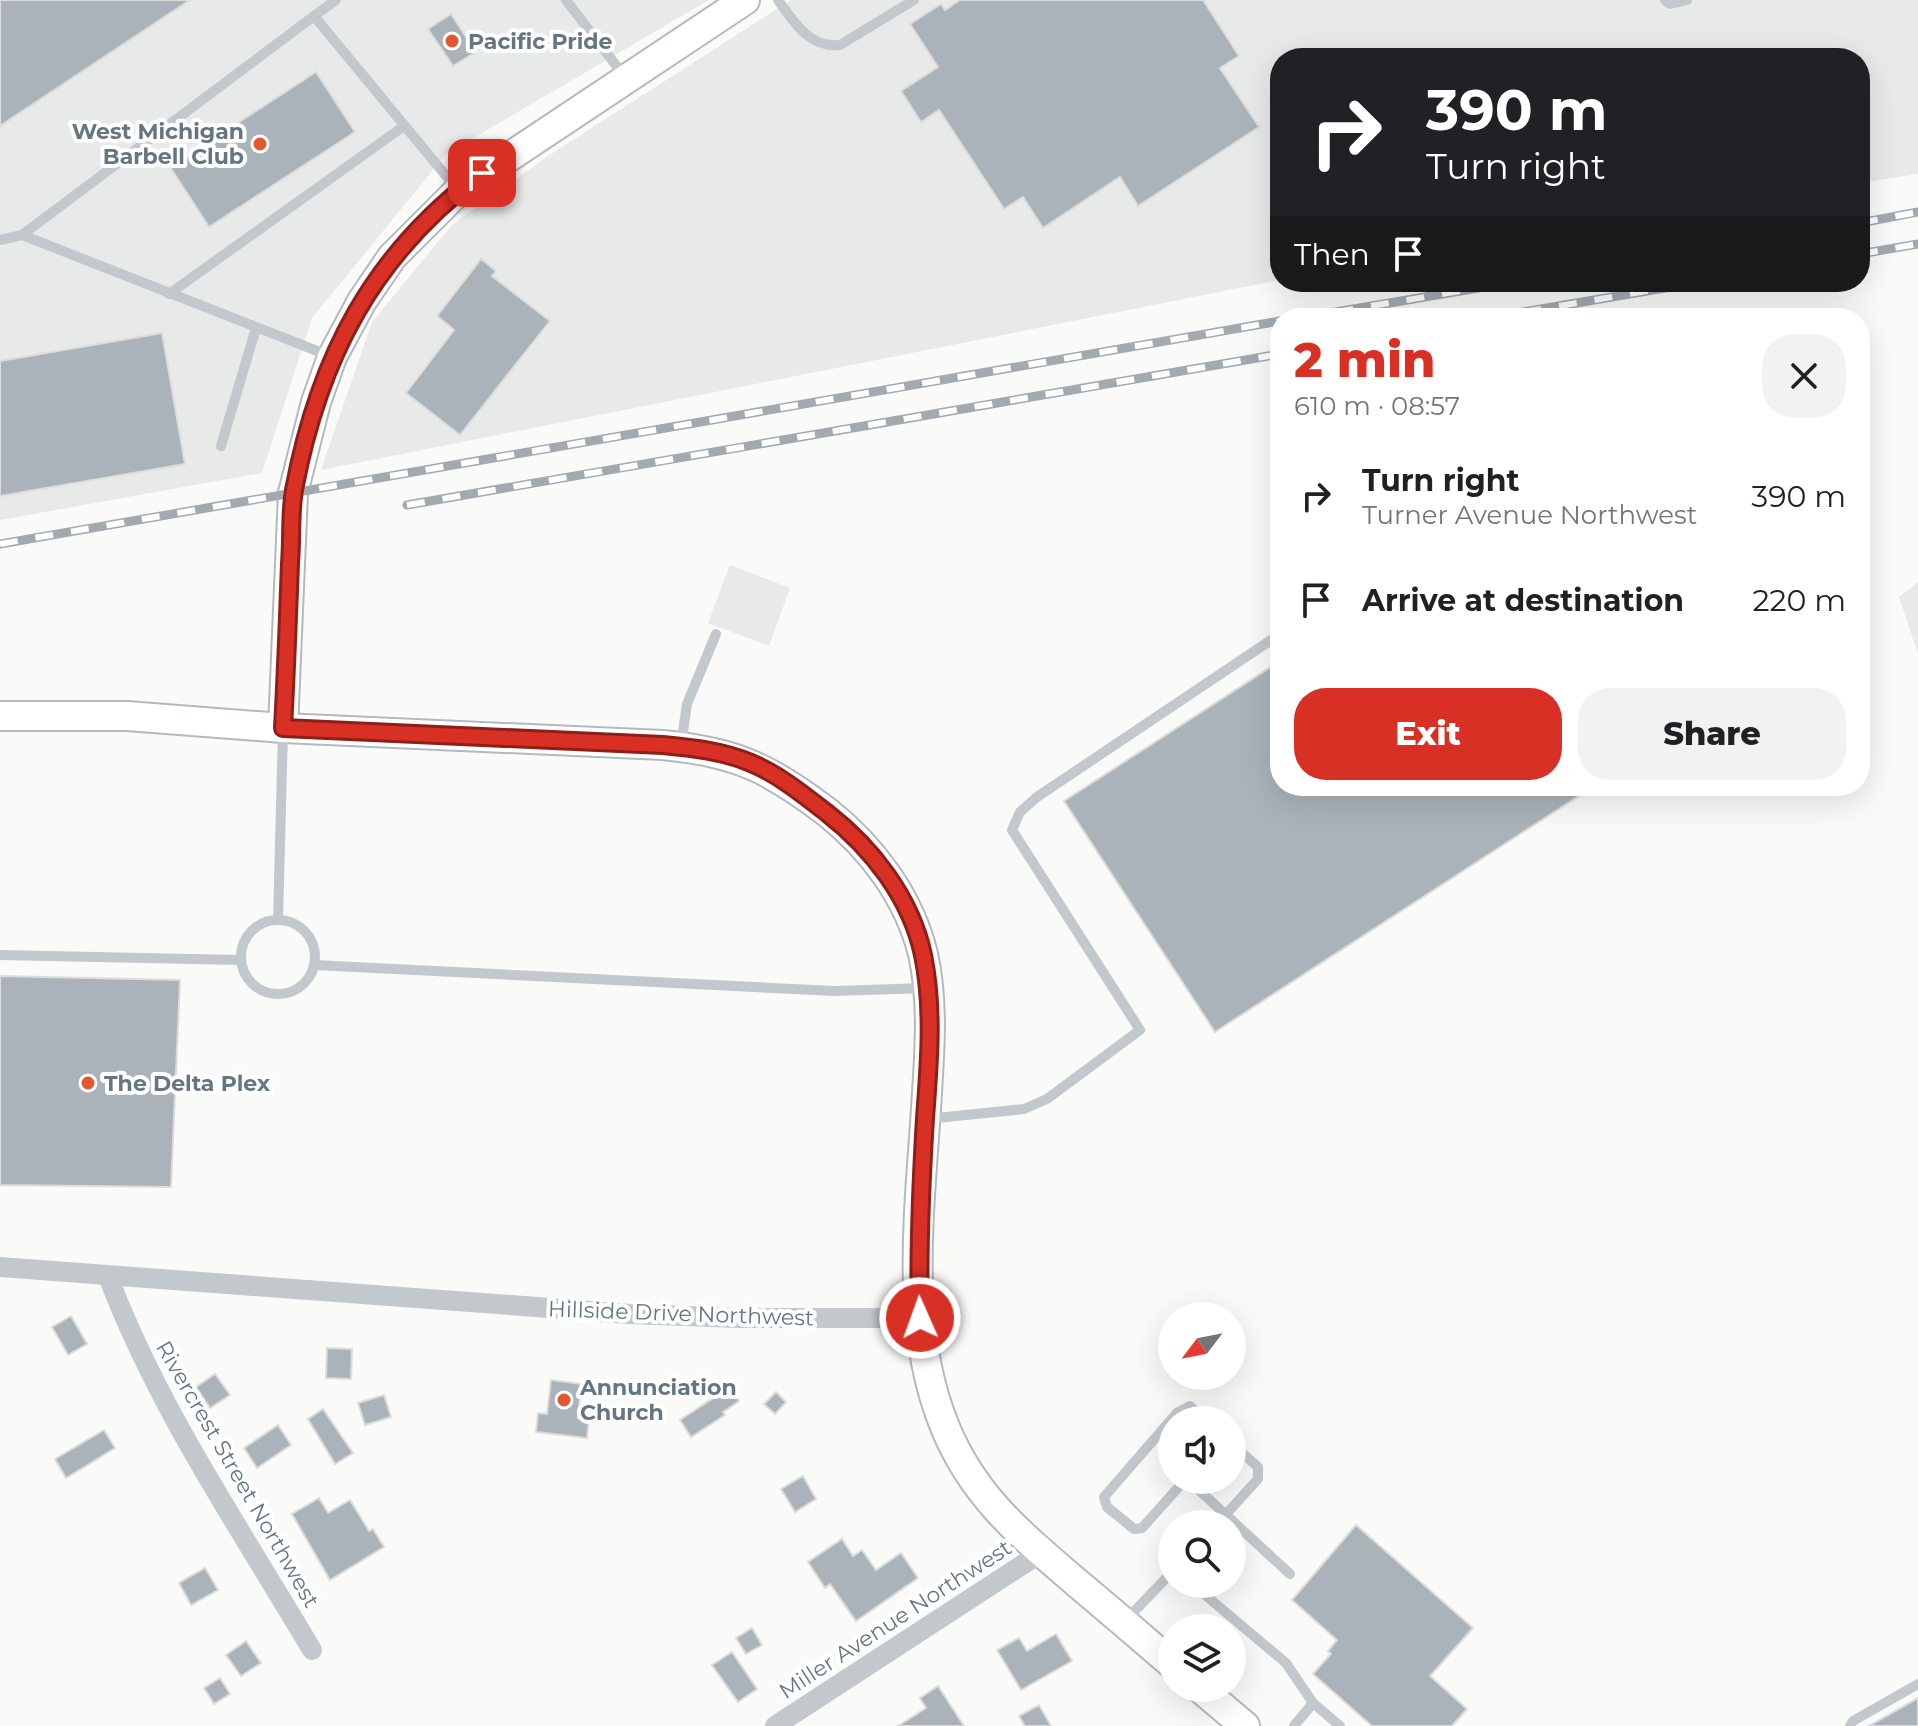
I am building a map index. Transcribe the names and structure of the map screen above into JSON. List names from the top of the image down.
{
  "streets": {
    "street": ["Hillside Drive Northwest", "Rivercrest Street Northwest", "Miller Avenue Northwest"]
  },
  "crossings": [
    ["Hillside Drive Northwest", "Rivercrest Street Northwest"]
  ],
  "places": [
    "Pacific Pride",
    "West Michigan Barbell Club",
    "The Delta Plex",
    "Annunciation Church"
  ],
  "north": "bottom left",
  "page": {
    "turn": ["390 m", "Turn right"],
    "then": "Then",
    "heading": ["2 min", "610 m · 08:57"],
    "list": [
      {
        "name": "Turn right",
        "note": "Turner Avenue Northwest",
        "value": "390 m"
      },
      {
        "name": "Arrive at destination",
        "value": "220 m"
      }
    ],
    "buttons": ["Exit", "Share"]
  }
}
